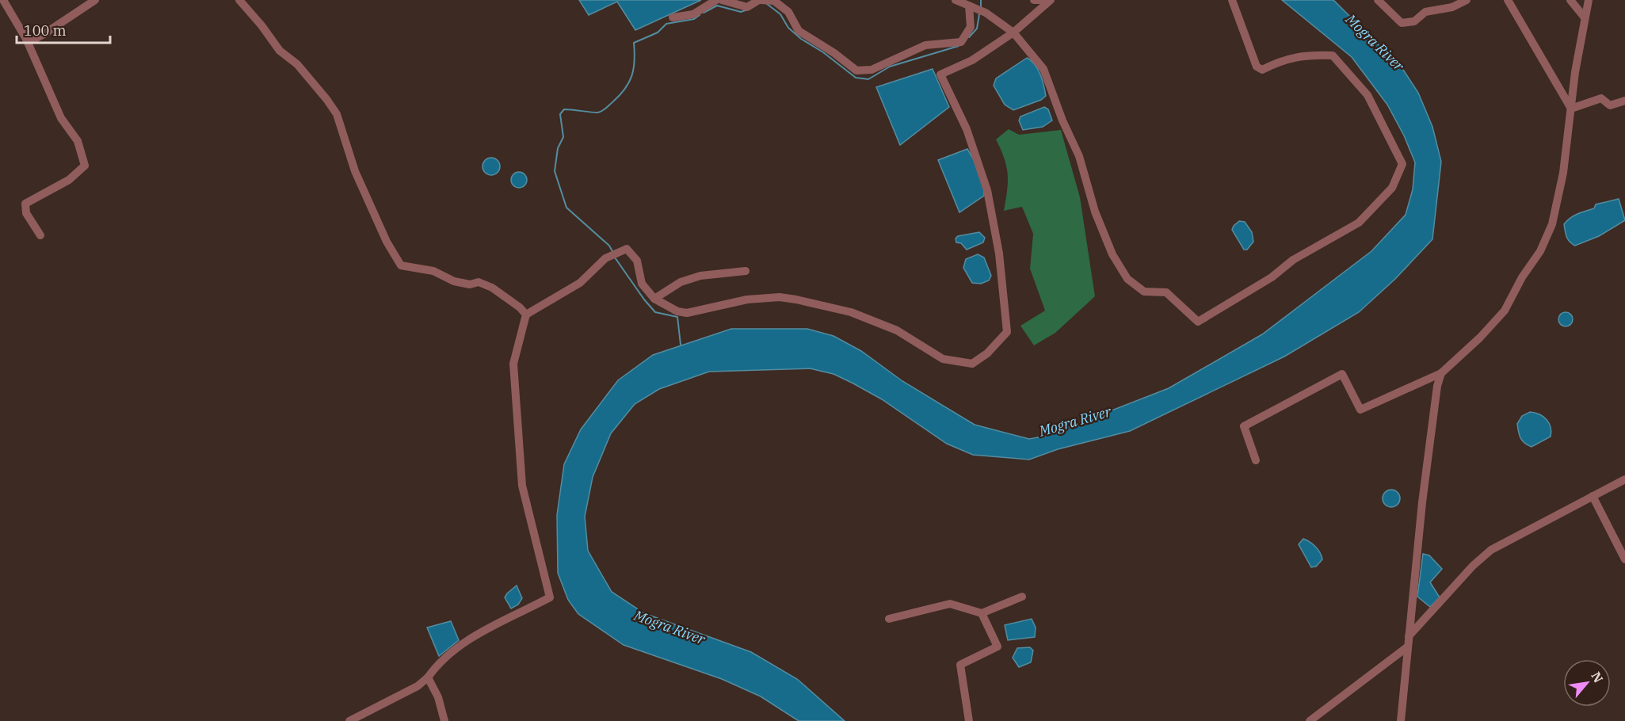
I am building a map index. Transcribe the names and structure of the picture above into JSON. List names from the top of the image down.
{
  "water": ["Mogra River"],
  "scale_bar": "100 m",
  "north": "top right"
}
